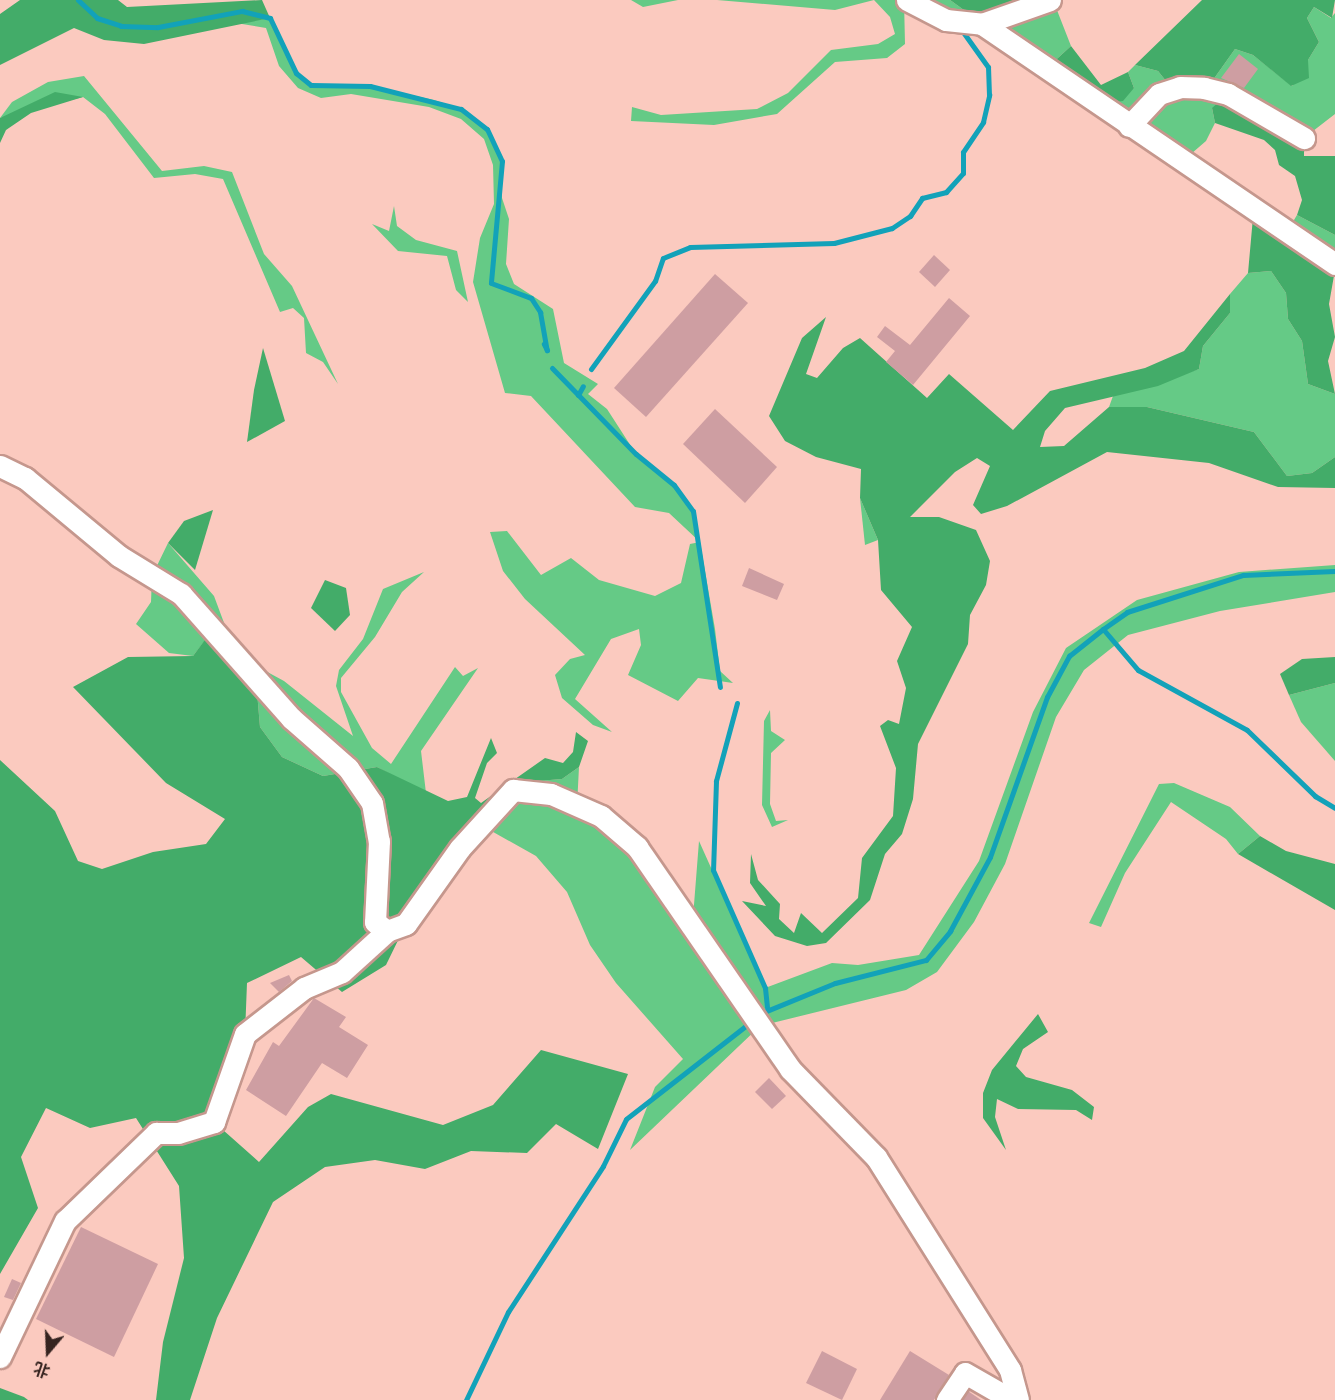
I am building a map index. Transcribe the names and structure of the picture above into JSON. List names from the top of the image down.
{
  "north": "bottom"
}
